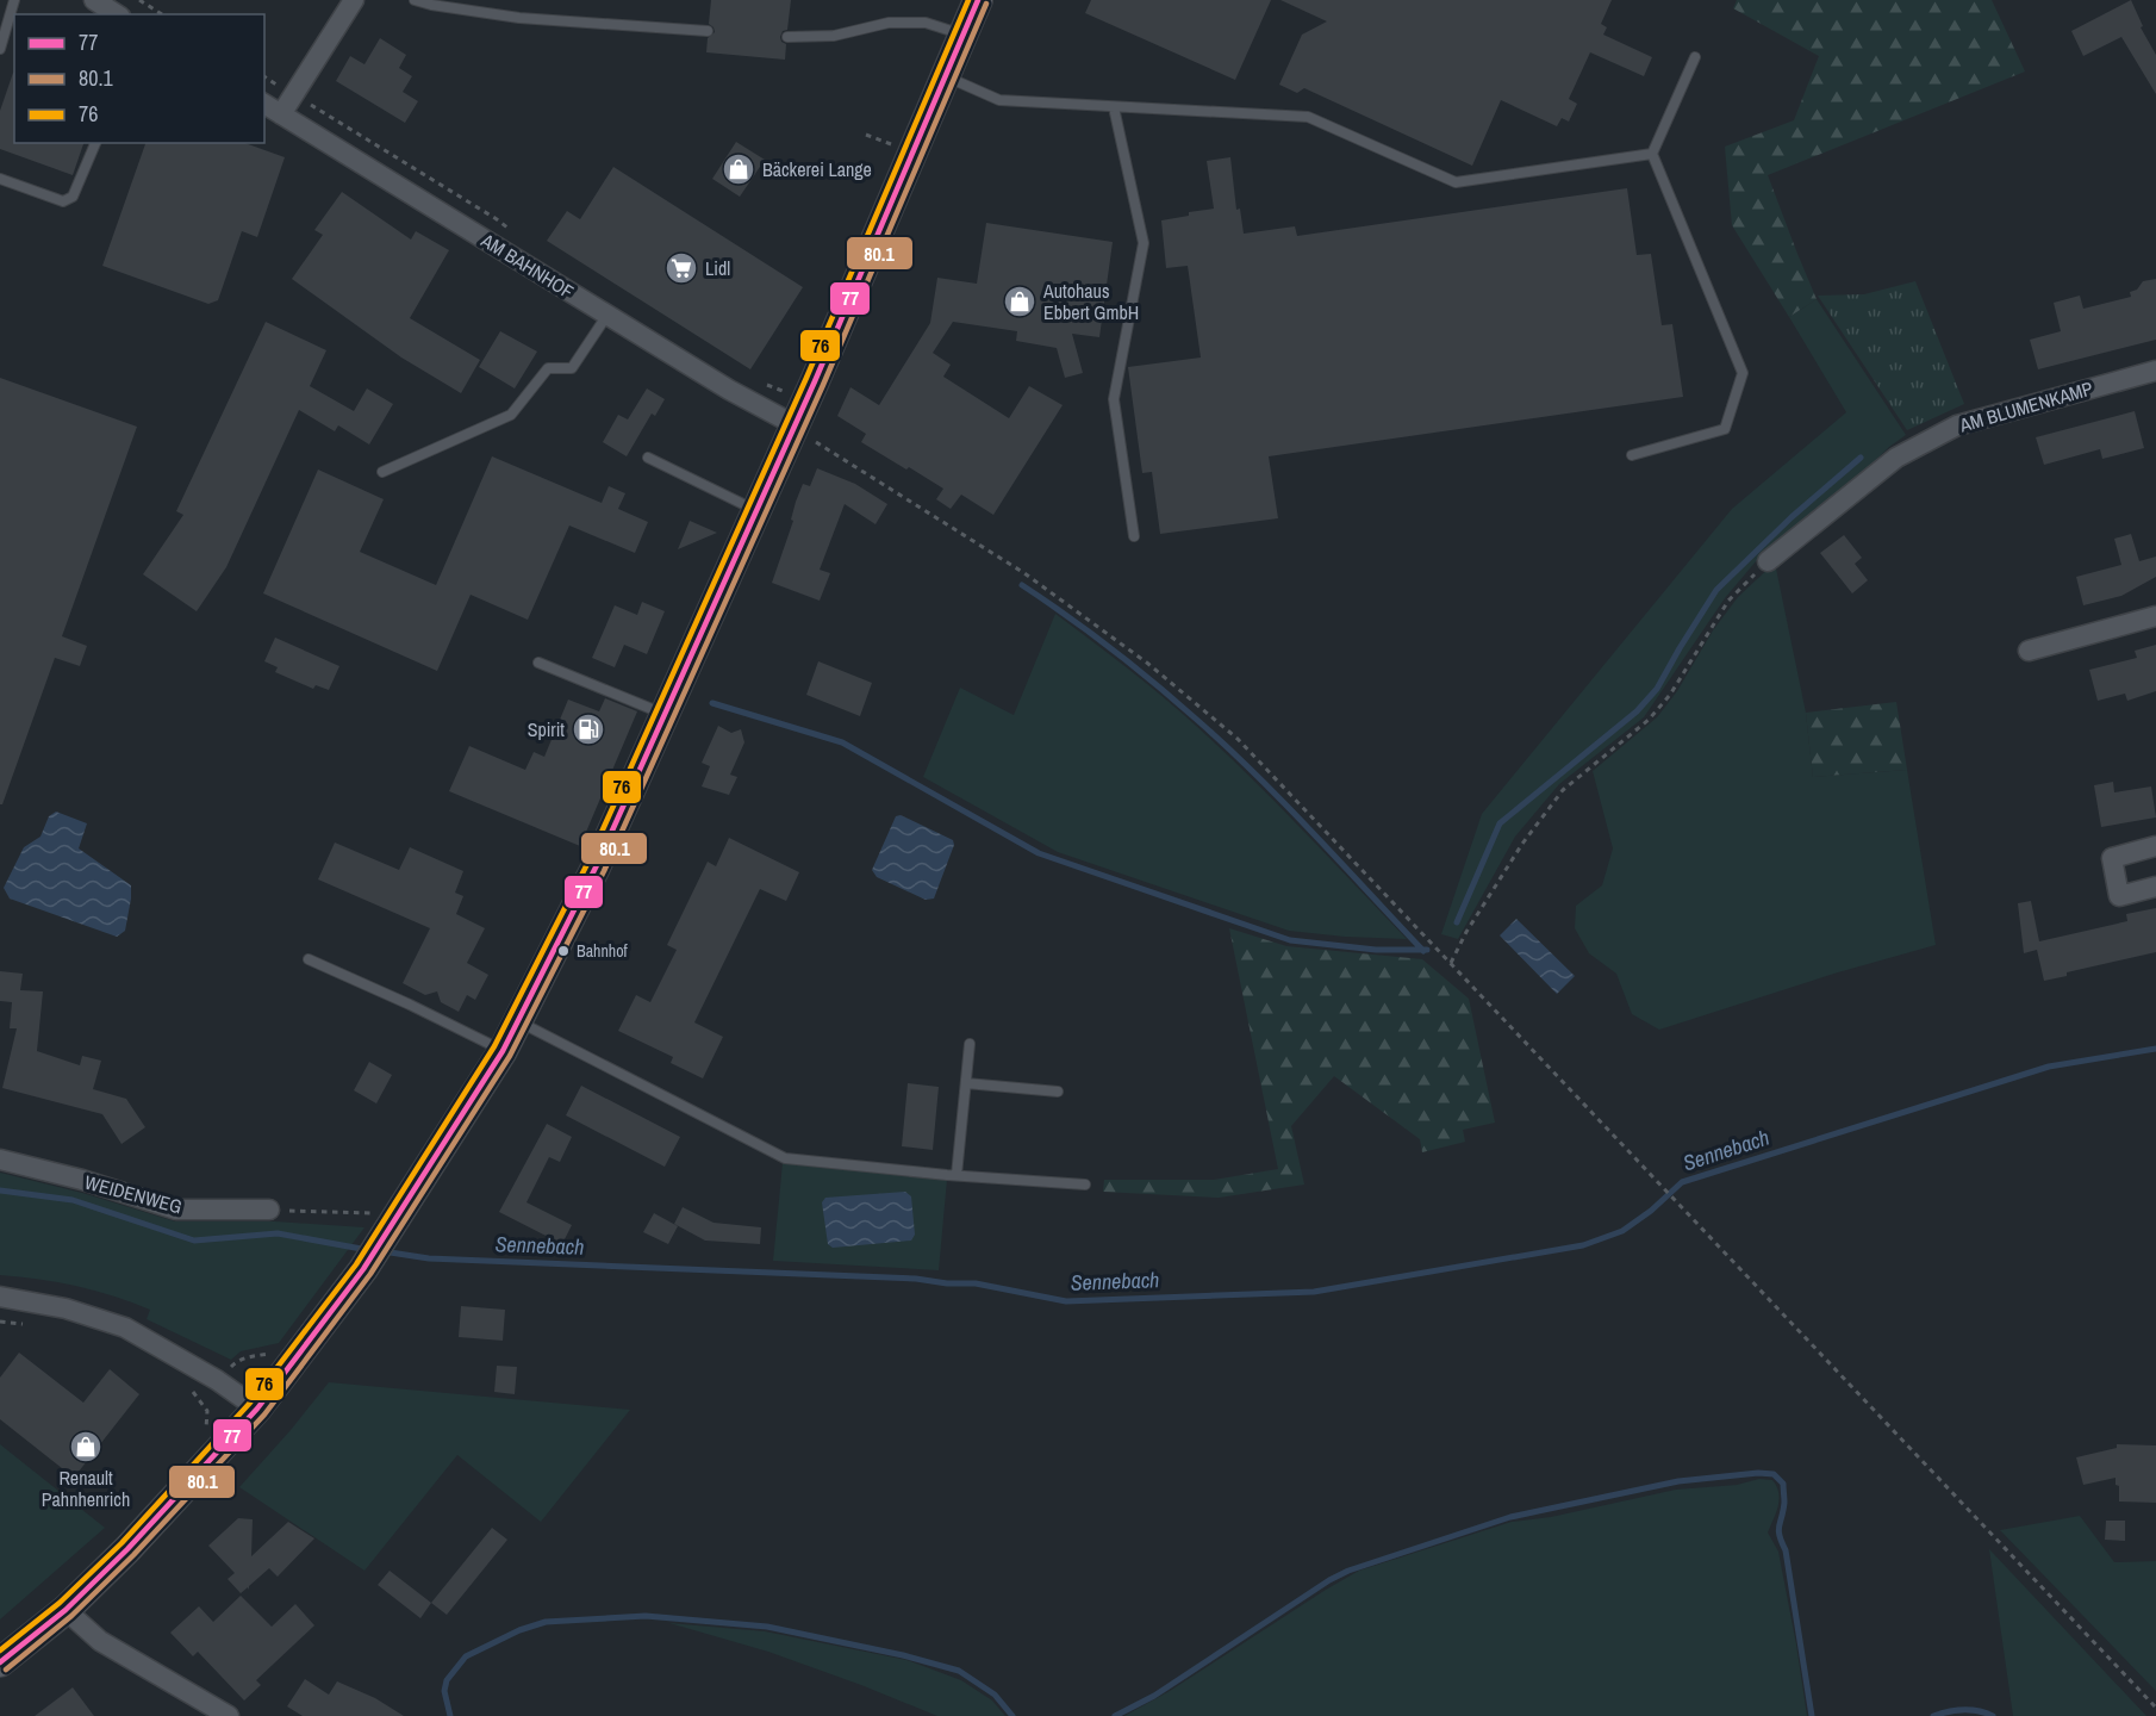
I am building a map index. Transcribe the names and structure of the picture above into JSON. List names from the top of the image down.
{
  "streets": {
    "street": ["AM BAHNHOF", "AM BLUMENKAMP", "WEIDENWEG"]
  },
  "water": ["Sennebach"],
  "places": {
    "shop": ["Bäckerei Lange", "Autohaus Ebbert GmbH", "Renault Pahnhenrich"],
    "supermarket": ["Lidl"],
    "fuel station": ["Spirit"],
    "other": ["Bahnhof"]
  },
  "lines": ["transit line 77", "transit line 76", "transit line 80.1"],
  "legend": ["77", "80.1", "76"]
}
